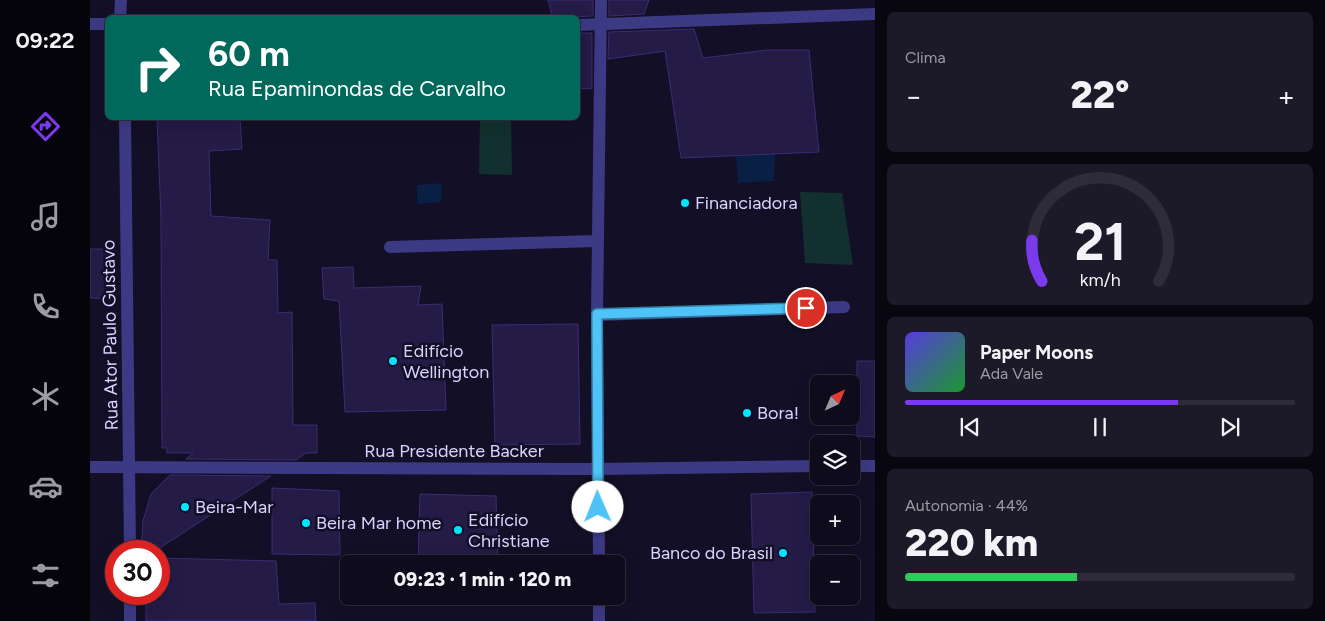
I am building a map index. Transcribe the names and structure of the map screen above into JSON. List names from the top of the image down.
{
  "streets": {
    "street": ["Rua Ator Paulo Gustavo", "Rua Presidente Backer"]
  },
  "crossings": [
    ["Rua Ator Paulo Gustavo", "Rua Presidente Backer"]
  ],
  "places": [
    "Financiadora",
    "Edifício Wellington",
    "Bora!",
    "Beira-Mar",
    "Beira Mar home",
    "Edifício Christiane",
    "Banco do Brasil"
  ],
  "north": "top right",
  "page": {
    "tabs": "09:22",
    "tile": [
      "Clima",
      ["Autonomia · 44%", "220 km"]
    ],
    "turn": ["60 m", "Rua Epaminondas de Carvalho"],
    "heat": ["−", "22°", "+"],
    "song": ["Paper Moons", "Ada Vale"],
    "map_buttons": ["+", "−"],
    "limit": "30",
    "trip": "09:23 · 1 min · 120 m",
    "gauge": ["21", "km/h"]
  }
}
